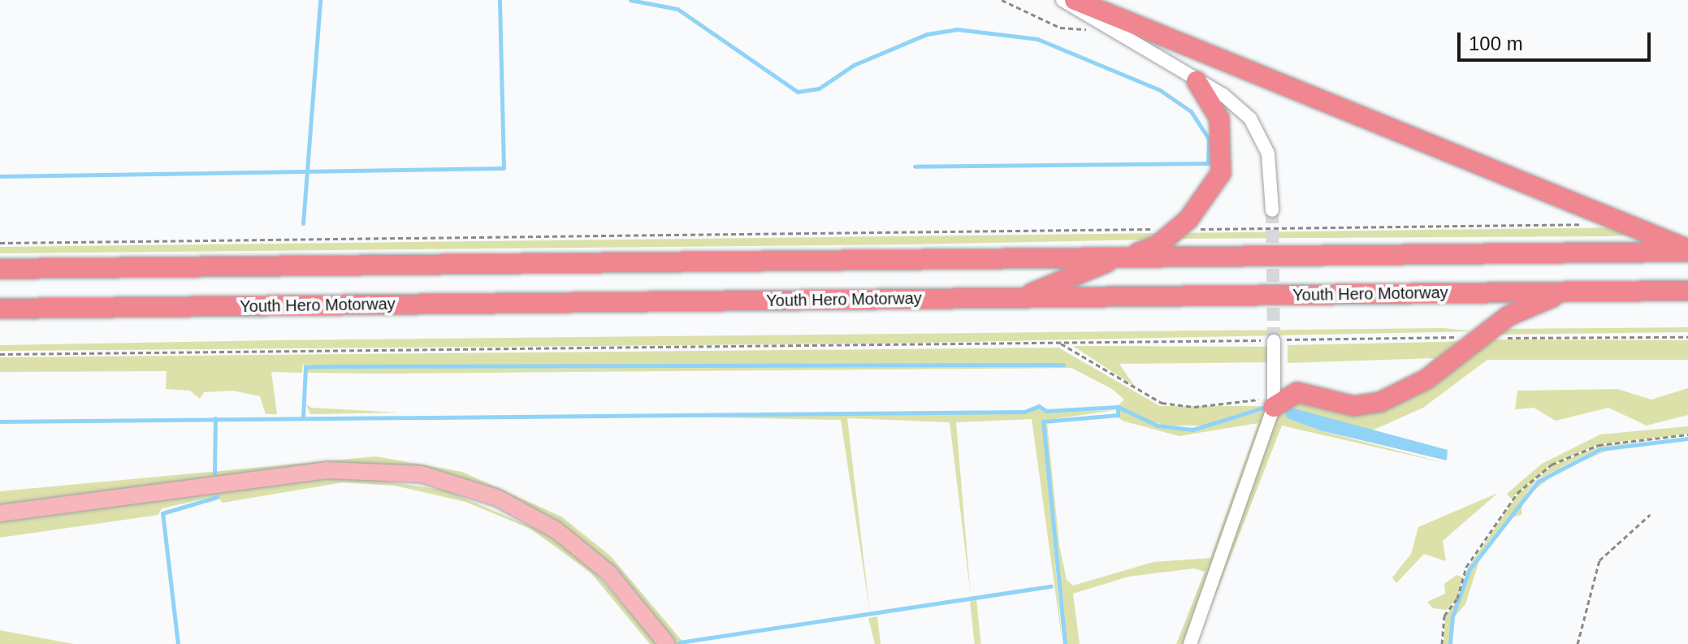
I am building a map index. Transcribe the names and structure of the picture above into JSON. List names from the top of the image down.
{
  "streets": {
    "highway": ["Youth Hero Motorway"]
  },
  "scale_bar": "100 m"
}
